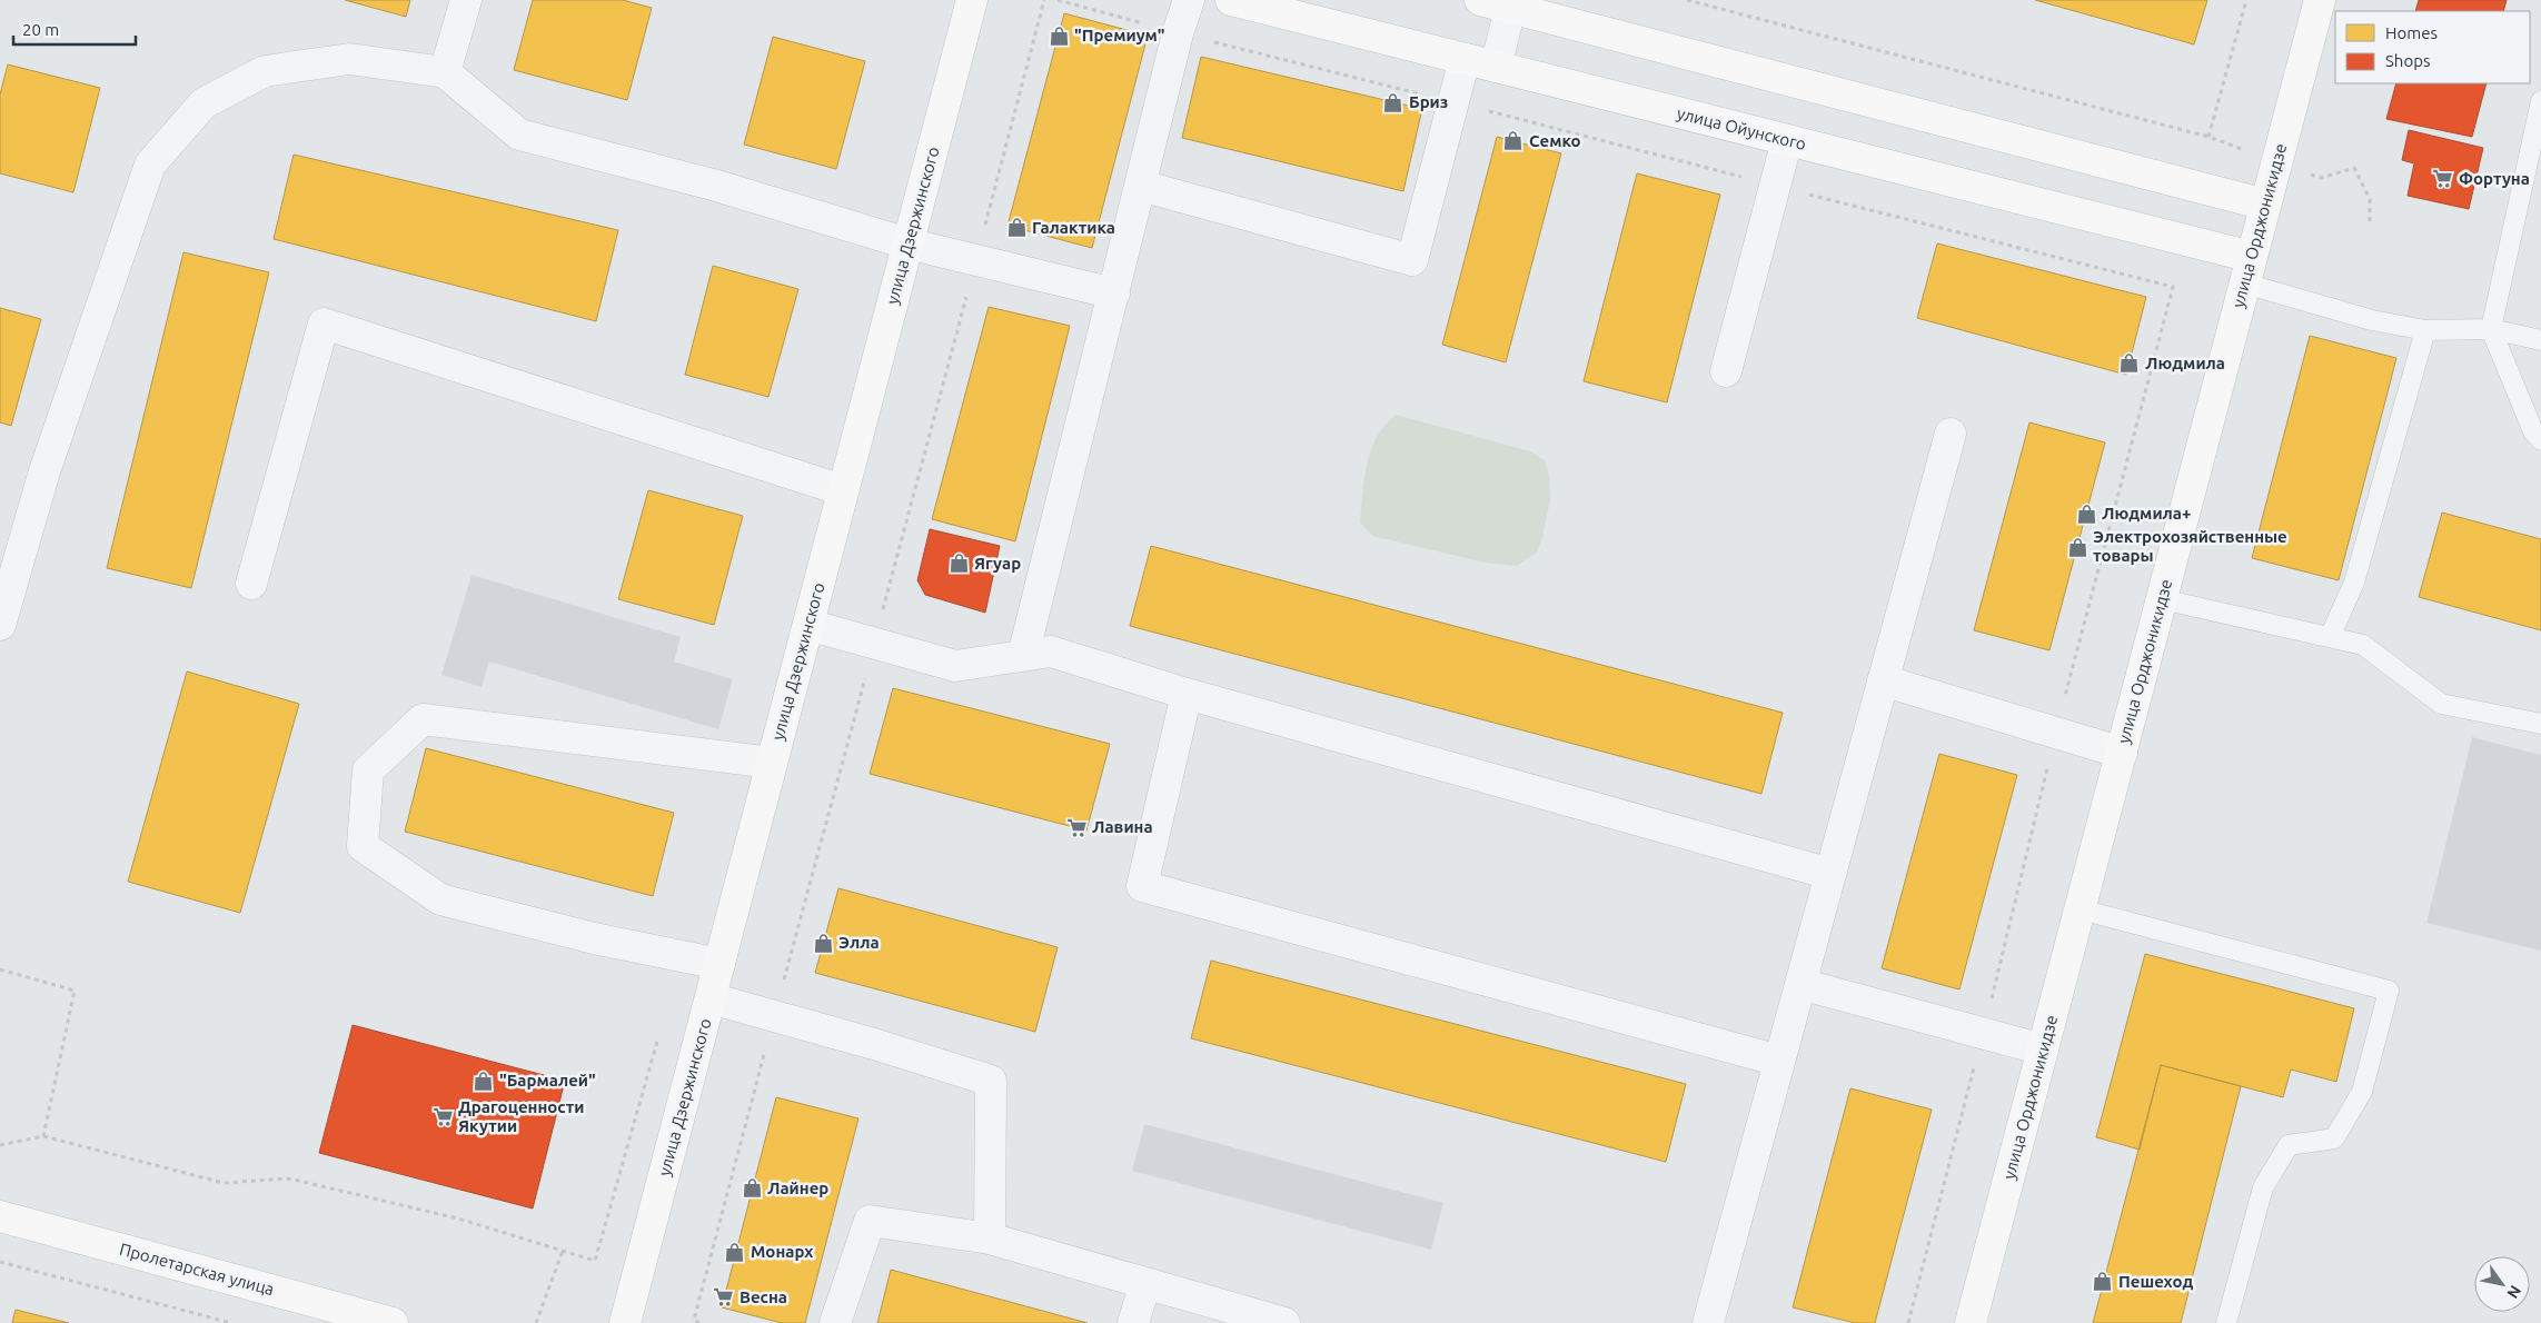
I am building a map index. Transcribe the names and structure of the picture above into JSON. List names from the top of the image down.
{
  "streets": {
    "street": [
      "улица Ойунского",
      "улица Дзержинского",
      "улица Орджоникидзе",
      "Пролетарская улица"
    ]
  },
  "crossings": [
    ["улица Ойунского", "улица Орджоникидзе"]
  ],
  "places": {
    "shop": [
      "\"Премиум\"",
      "Бриз",
      "Семко",
      "Галактика",
      "Людмила",
      "Людмила+",
      "Электрохозяйственные товары",
      "Ягуар",
      "Элла",
      "\"Бармалей\"",
      "Лайнер",
      "Монарх",
      "Пешеход"
    ],
    "supermarket": [
      "Фортуна",
      "Лавина",
      "Драгоценности Якутии",
      "Весна"
    ]
  },
  "legend": ["Homes", "Shops"],
  "scale_bar": "20 m",
  "north": "bottom right"
}
